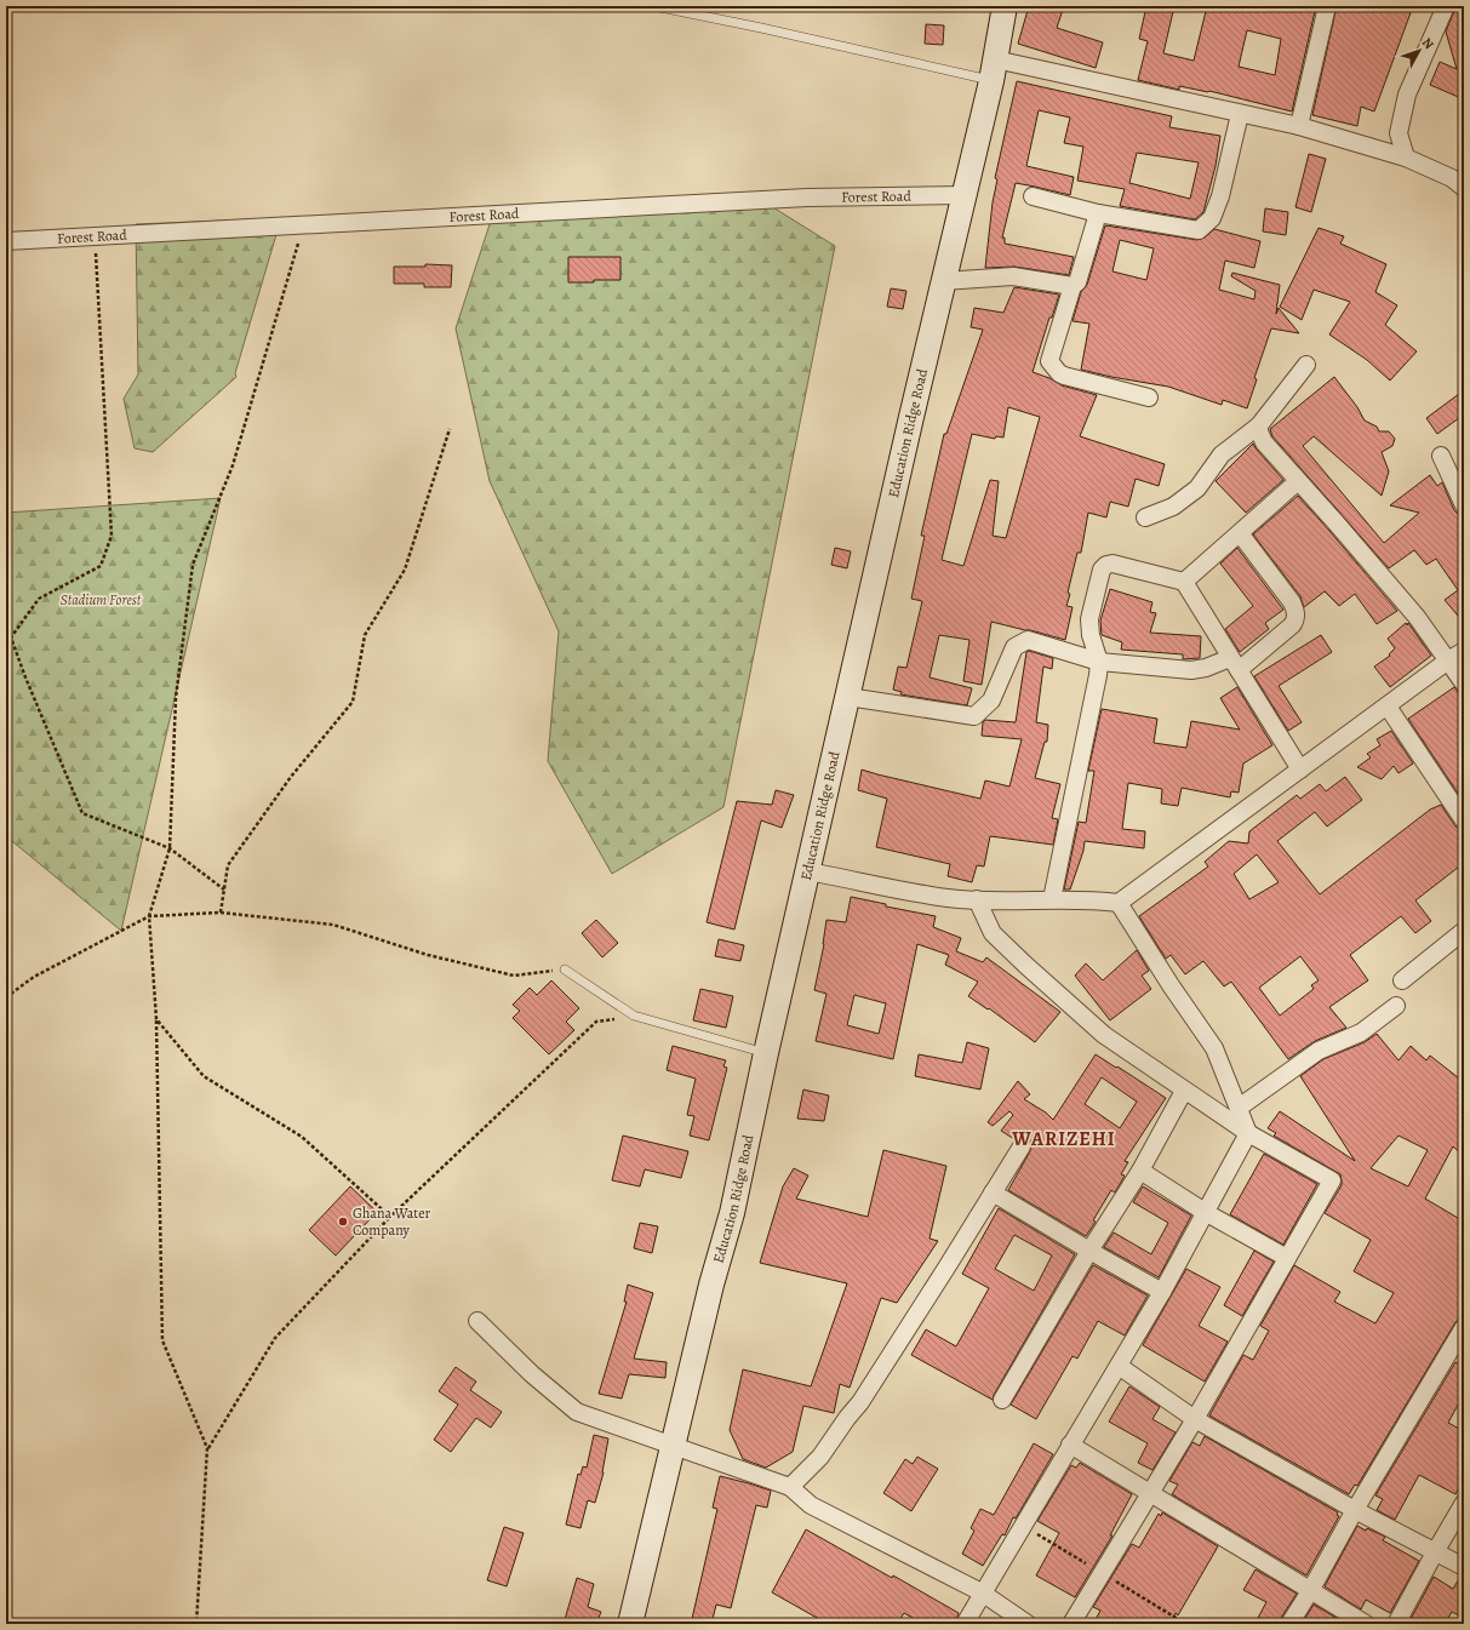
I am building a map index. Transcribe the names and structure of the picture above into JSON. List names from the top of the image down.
{
  "streets": {
    "street": ["Forest Road", "Education Ridge Road"]
  },
  "crossings": [
    ["Forest Road", "Education Ridge Road"]
  ],
  "districts": ["WARIZEHI"],
  "parks": ["Stadium Forest"],
  "places": ["Ghana Water Company"],
  "north": "top right"
}
